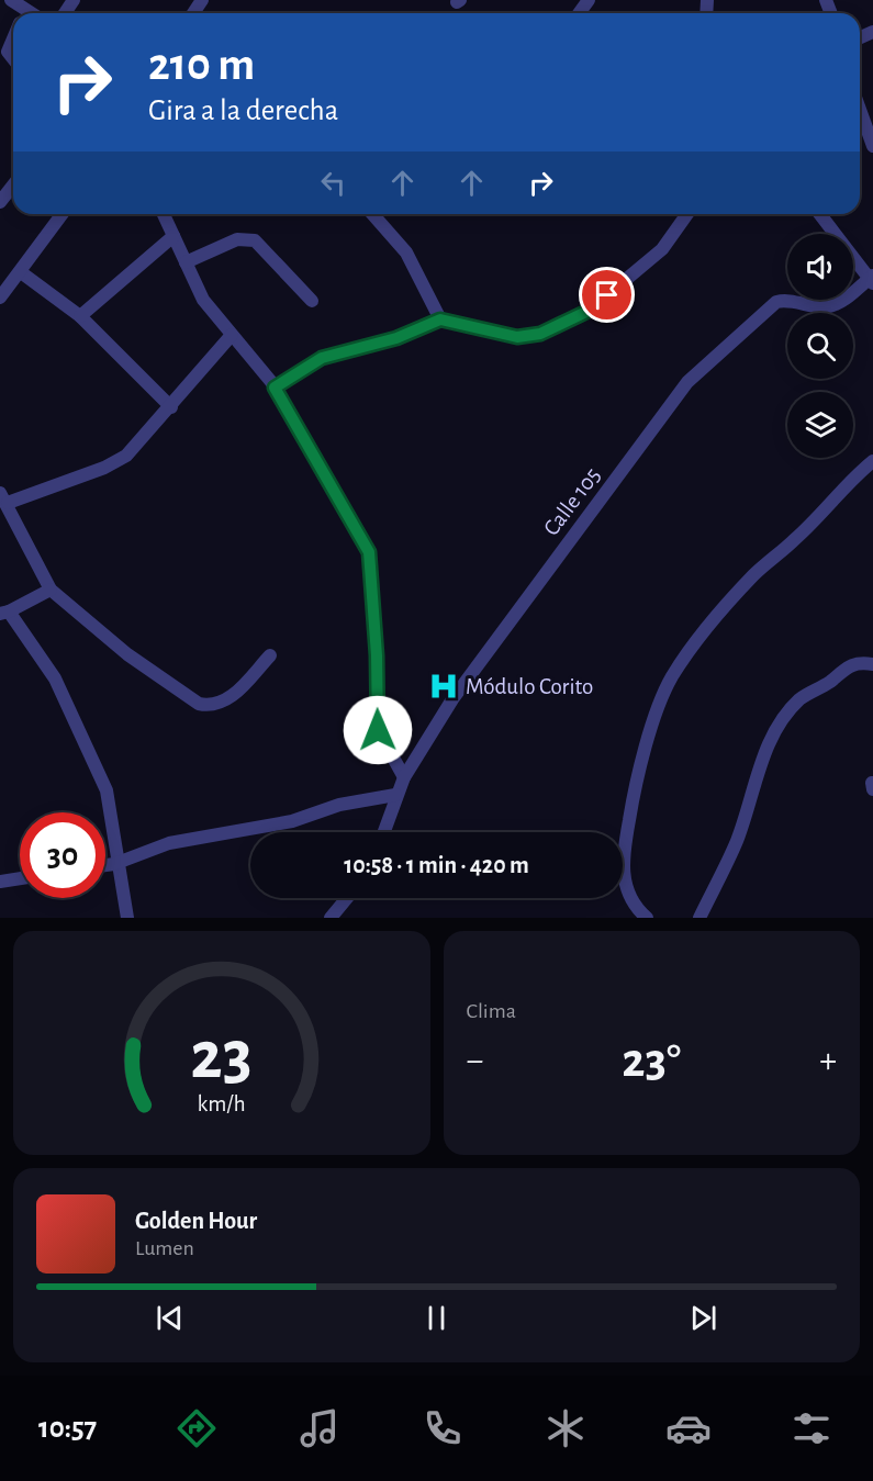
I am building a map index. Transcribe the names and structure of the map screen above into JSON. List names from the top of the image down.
{
  "streets": {
    "street": ["Calle 105"]
  },
  "places": {
    "hospital": ["Módulo Corito"]
  },
  "page": {
    "turn": ["210 m", "Gira a la derecha"],
    "limit": "30",
    "trip": "10:58 · 1 min · 420 m",
    "tile": "Clima",
    "heat": ["−", "23°", "+"],
    "song": ["Golden Hour", "Lumen"],
    "tabs": "10:57",
    "gauge": ["23", "km/h"]
  }
}
